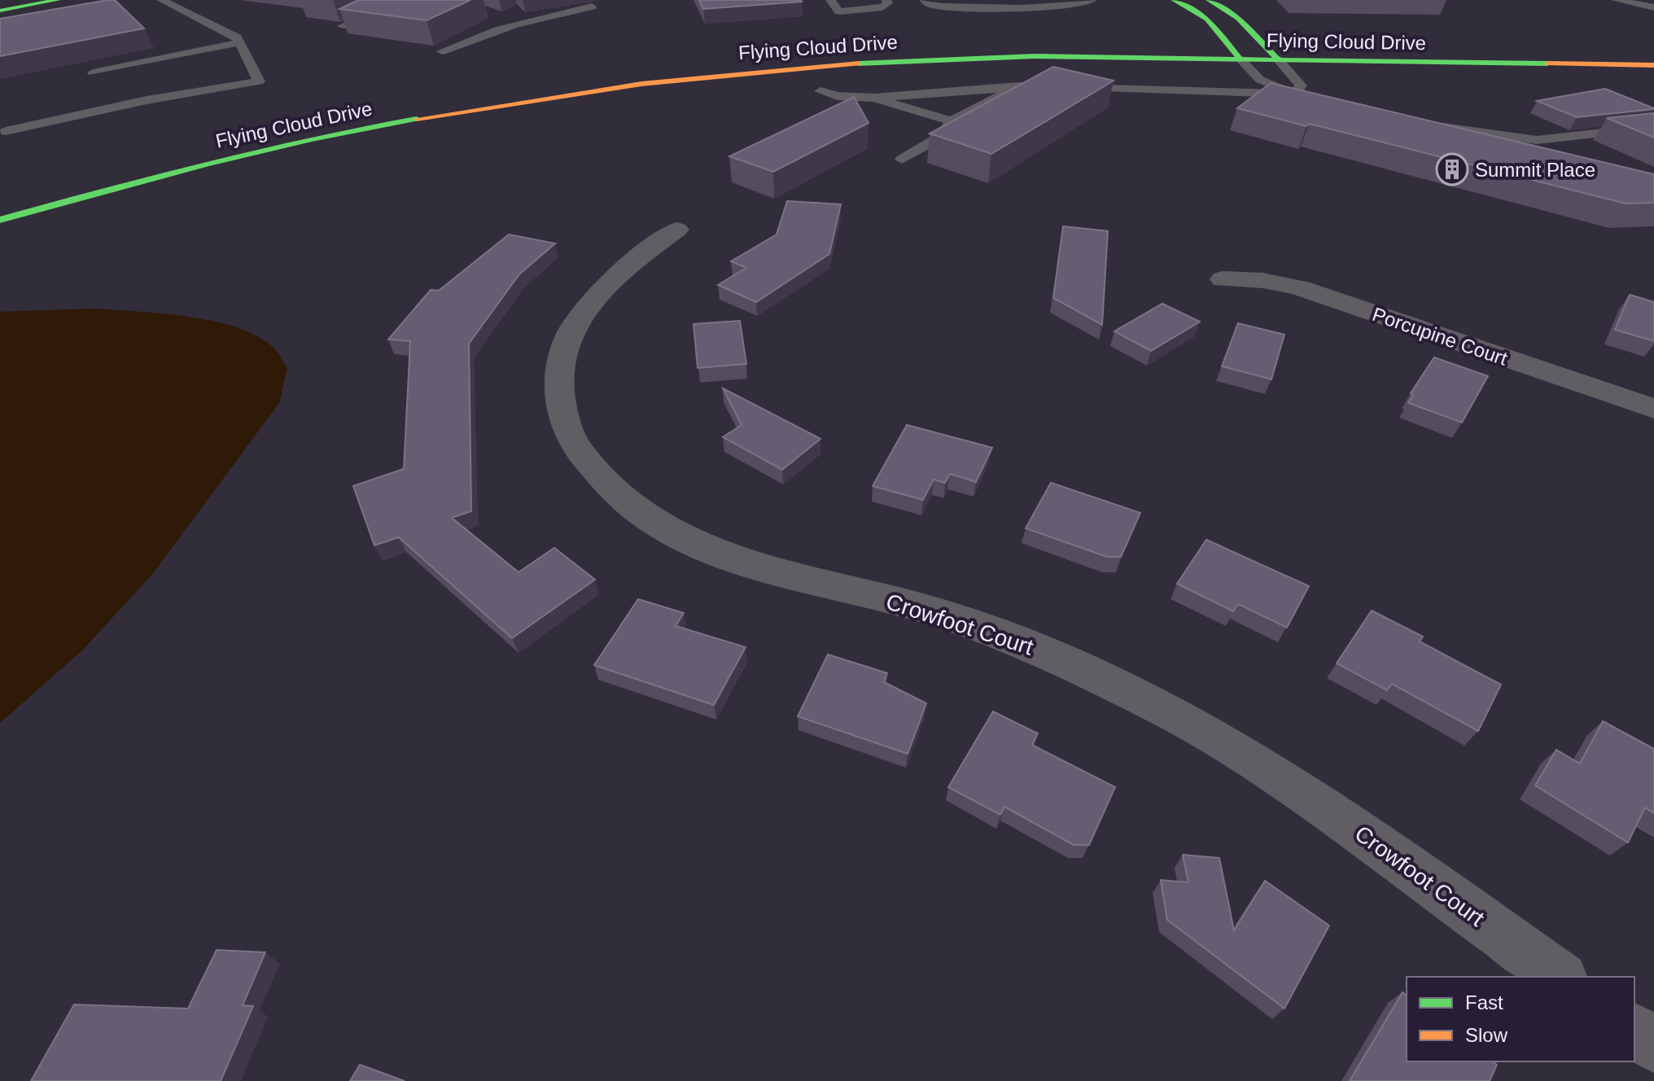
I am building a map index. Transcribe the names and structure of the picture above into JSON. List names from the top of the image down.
{
  "streets": {
    "main road": ["Flying Cloud Drive"],
    "street": ["Porcupine Court", "Crowfoot Court"]
  },
  "places": {
    "building": ["Summit Place"]
  },
  "legend": ["Fast", "Slow"]
}
